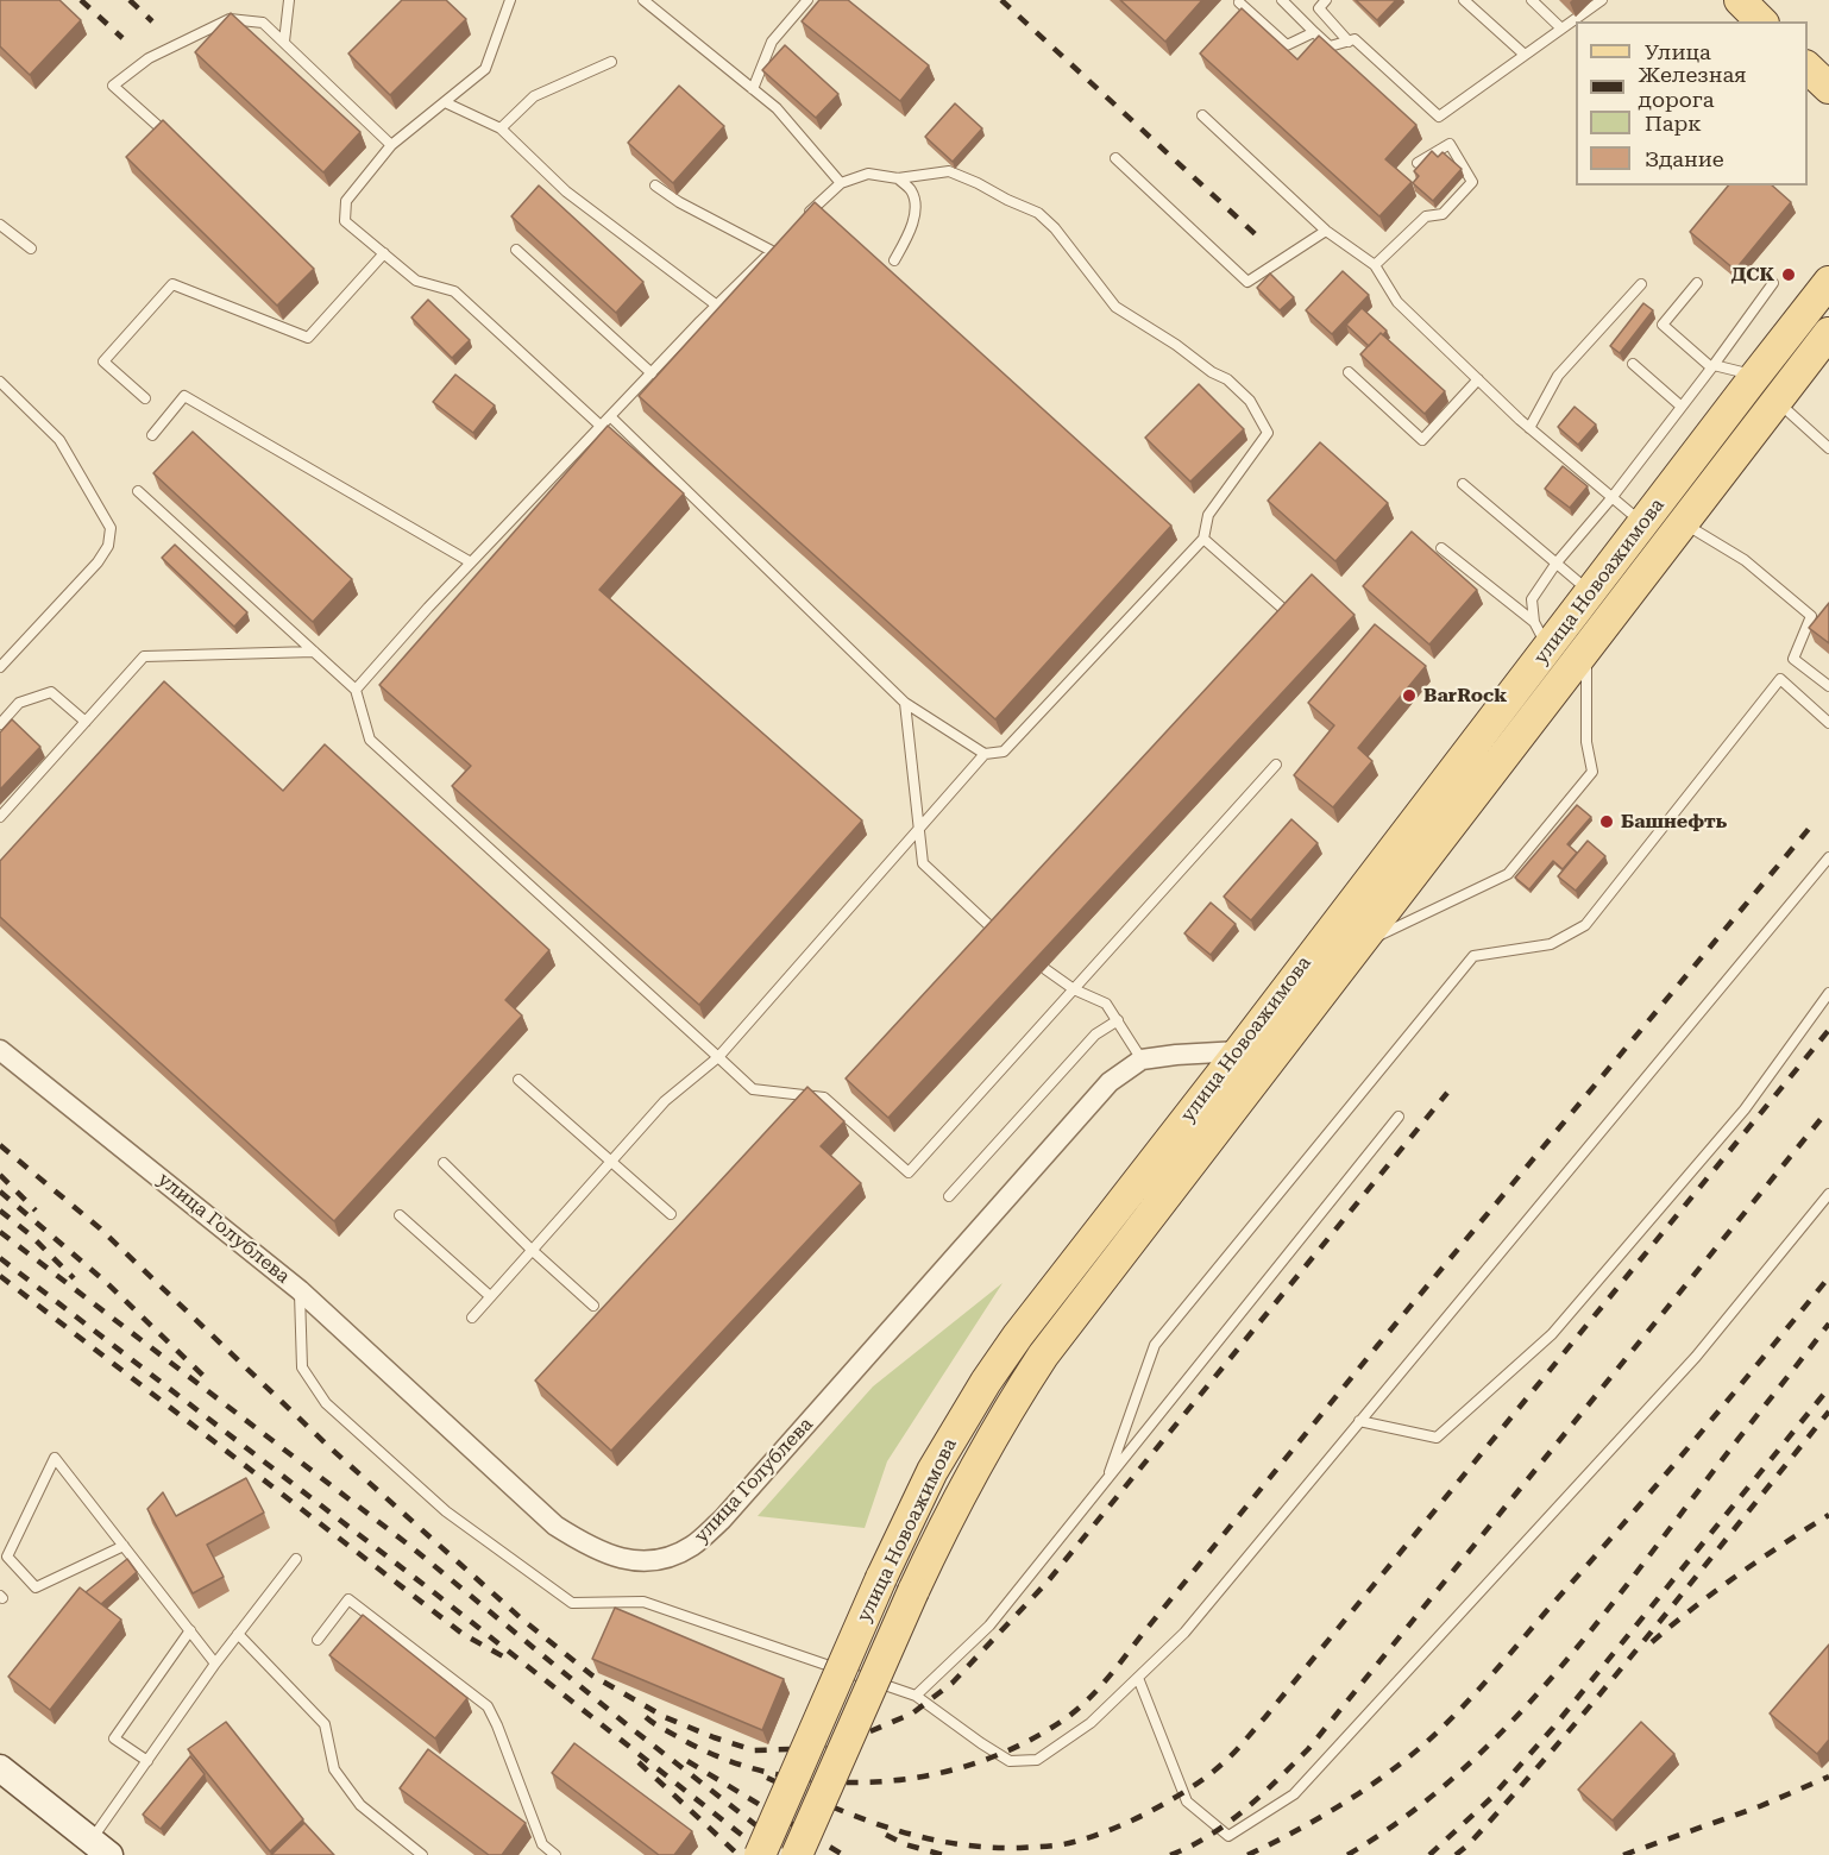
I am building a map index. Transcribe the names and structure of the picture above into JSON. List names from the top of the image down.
{
  "streets": {
    "main road": ["улица Новоажимова"],
    "street": ["улица Голублева"]
  },
  "crossings": [
    ["улица Новоажимова", "улица Голублева"]
  ],
  "places": ["ДСК", "BarRock", "Башнефть"],
  "legend": [
    "Улица",
    "Железная дорога",
    "Парк",
    "Здание"
  ]
}
